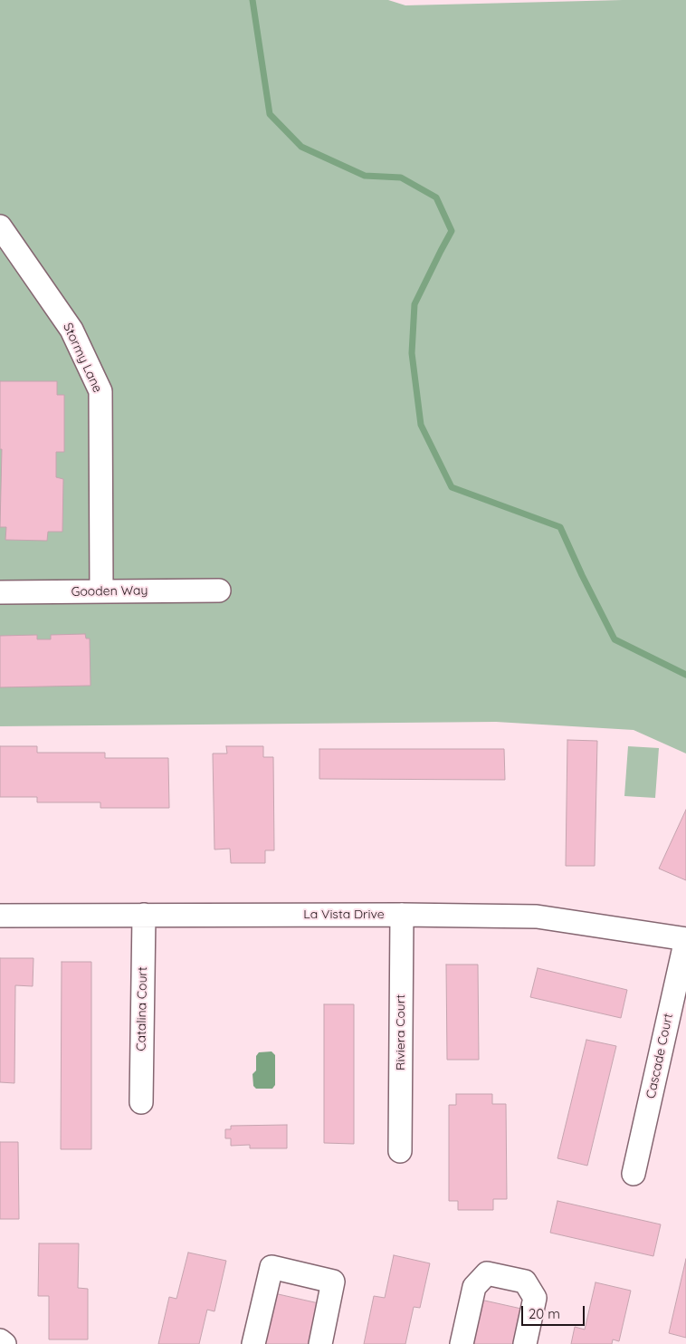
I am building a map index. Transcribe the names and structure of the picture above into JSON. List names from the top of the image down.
{
  "streets": {
    "street": [
      "Stormy Lane",
      "Gooden Way",
      "La Vista Drive",
      "Catalina Court",
      "Riviera Court",
      "Cascade Court"
    ]
  },
  "crossings": [
    ["Stormy Lane", "Gooden Way"],
    ["La Vista Drive", "Catalina Court"],
    ["La Vista Drive", "Riviera Court"],
    ["La Vista Drive", "Cascade Court"]
  ],
  "scale_bar": "20 m"
}
